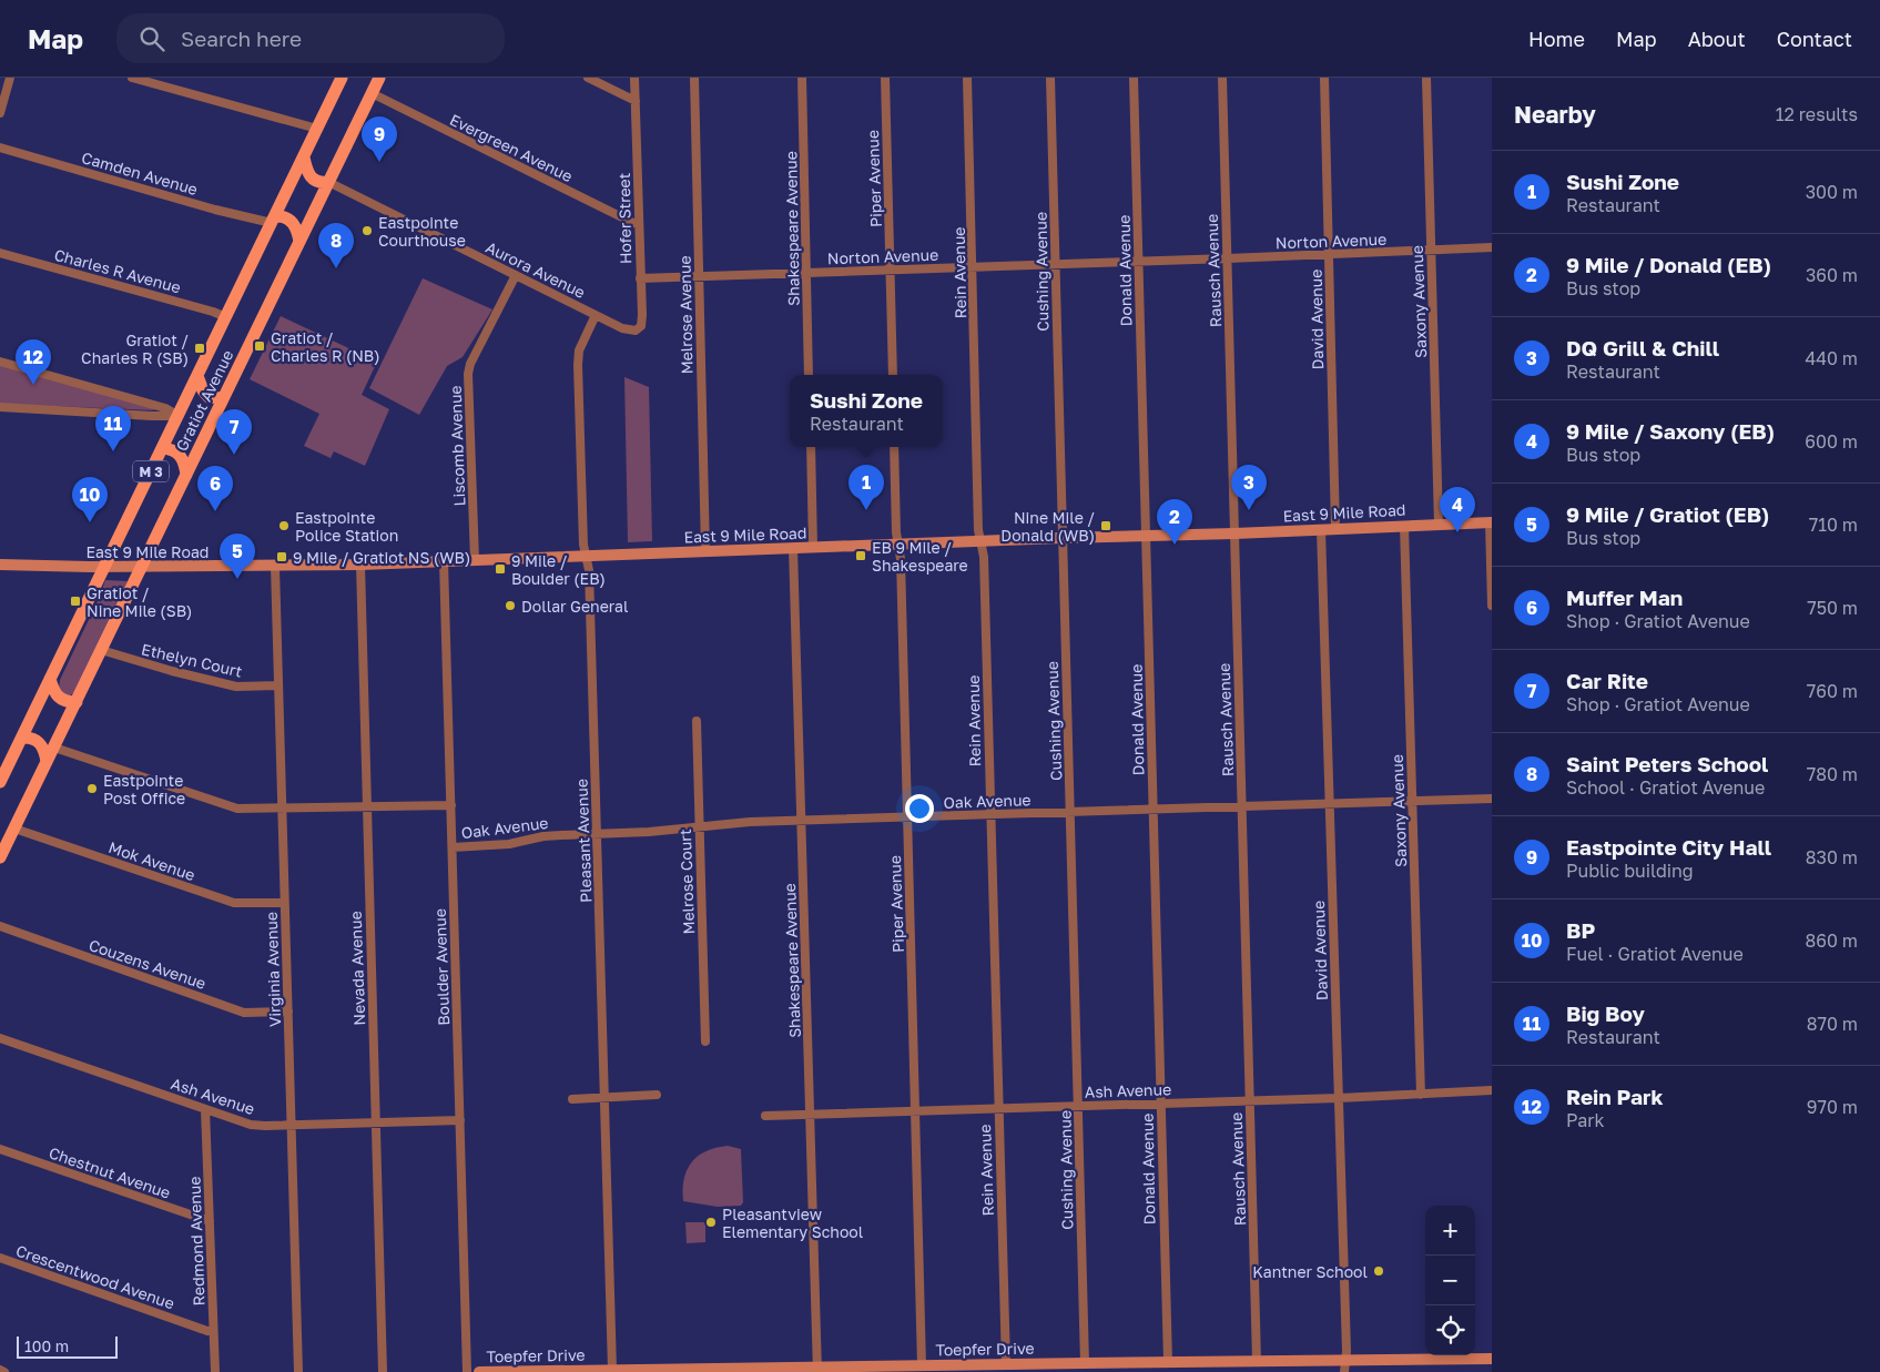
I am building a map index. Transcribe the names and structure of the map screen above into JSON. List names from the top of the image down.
{
  "streets": {
    "main road": [
      "Gratiot Avenue",
      "M 3",
      "East 9 Mile Road",
      "Toepfer Drive"
    ],
    "street": [
      "Evergreen Avenue",
      "Camden Avenue",
      "Piper Avenue",
      "Hofer Street",
      "Shakespeare Avenue",
      "Norton Avenue",
      "Aurora Avenue",
      "Charles R Avenue",
      "Donald Avenue",
      "Rausch Avenue",
      "Cushing Avenue",
      "Rein Avenue",
      "Saxony Avenue",
      "Melrose Avenue",
      "David Avenue",
      "Liscomb Avenue",
      "Ethelyn Court",
      "Oak Avenue",
      "Pleasant Avenue",
      "Mok Avenue",
      "Melrose Court",
      "Couzens Avenue",
      "Boulder Avenue",
      "Nevada Avenue",
      "Virginia Avenue",
      "Ash Avenue",
      "Chestnut Avenue",
      "Redmond Avenue",
      "Crescentwood Avenue"
    ]
  },
  "crossings": [
    ["Evergreen Avenue", "Hofer Street"],
    ["Evergreen Avenue", "Gratiot Avenue"],
    ["Camden Avenue", "Gratiot Avenue"],
    ["Piper Avenue", "Norton Avenue"],
    ["Piper Avenue", "East 9 Mile Road"],
    ["Piper Avenue", "Oak Avenue"],
    ["Piper Avenue", "Ash Avenue"],
    ["Piper Avenue", "Toepfer Drive"],
    ["Hofer Street", "Norton Avenue"],
    ["Hofer Street", "Aurora Avenue"],
    ["Shakespeare Avenue", "Norton Avenue"],
    ["Shakespeare Avenue", "East 9 Mile Road"],
    ["Shakespeare Avenue", "Oak Avenue"],
    ["Shakespeare Avenue", "Ash Avenue"],
    ["Shakespeare Avenue", "Toepfer Drive"],
    ["Norton Avenue", "Donald Avenue"],
    ["Norton Avenue", "Rausch Avenue"],
    ["Norton Avenue", "Cushing Avenue"],
    ["Norton Avenue", "Rein Avenue"],
    ["Norton Avenue", "Saxony Avenue"],
    ["Norton Avenue", "Melrose Avenue"],
    ["Norton Avenue", "David Avenue"],
    ["Aurora Avenue", "Gratiot Avenue"],
    ["Aurora Avenue", "Liscomb Avenue"],
    ["Aurora Avenue", "Pleasant Avenue"],
    ["Charles R Avenue", "Gratiot Avenue"],
    ["Donald Avenue", "East 9 Mile Road"],
    ["Donald Avenue", "Oak Avenue"],
    ["Donald Avenue", "Ash Avenue"],
    ["Donald Avenue", "Toepfer Drive"],
    ["Rausch Avenue", "East 9 Mile Road"],
    ["Rausch Avenue", "Oak Avenue"],
    ["Rausch Avenue", "Ash Avenue"],
    ["Rausch Avenue", "Toepfer Drive"],
    ["Cushing Avenue", "East 9 Mile Road"],
    ["Cushing Avenue", "Oak Avenue"],
    ["Cushing Avenue", "Ash Avenue"],
    ["Cushing Avenue", "Toepfer Drive"],
    ["Rein Avenue", "East 9 Mile Road"],
    ["Rein Avenue", "Oak Avenue"],
    ["Rein Avenue", "Ash Avenue"],
    ["Rein Avenue", "Toepfer Drive"],
    ["Saxony Avenue", "East 9 Mile Road"],
    ["Saxony Avenue", "Oak Avenue"],
    ["Saxony Avenue", "Ash Avenue"],
    ["Melrose Avenue", "East 9 Mile Road"],
    ["David Avenue", "East 9 Mile Road"],
    ["David Avenue", "Oak Avenue"],
    ["David Avenue", "Ash Avenue"],
    ["David Avenue", "Toepfer Drive"],
    ["Gratiot Avenue", "East 9 Mile Road"],
    ["Gratiot Avenue", "Ethelyn Court"],
    ["Gratiot Avenue", "Oak Avenue"],
    ["Gratiot Avenue", "Mok Avenue"],
    ["Liscomb Avenue", "East 9 Mile Road"],
    ["East 9 Mile Road", "Pleasant Avenue"],
    ["East 9 Mile Road", "Boulder Avenue"],
    ["East 9 Mile Road", "Nevada Avenue"],
    ["East 9 Mile Road", "Virginia Avenue"],
    ["Ethelyn Court", "Virginia Avenue"],
    ["Oak Avenue", "Pleasant Avenue"],
    ["Oak Avenue", "Melrose Court"],
    ["Oak Avenue", "Boulder Avenue"],
    ["Oak Avenue", "Nevada Avenue"],
    ["Oak Avenue", "Virginia Avenue"],
    ["Pleasant Avenue", "Toepfer Drive"],
    ["Mok Avenue", "Virginia Avenue"],
    ["Couzens Avenue", "Virginia Avenue"],
    ["Boulder Avenue", "Ash Avenue"],
    ["Nevada Avenue", "Ash Avenue"],
    ["Virginia Avenue", "Ash Avenue"],
    ["Ash Avenue", "Redmond Avenue"],
    ["Chestnut Avenue", "Redmond Avenue"],
    ["Redmond Avenue", "Crescentwood Avenue"]
  ],
  "places": {
    "other": [
      "Eastpointe Courthouse",
      "Eastpointe Police Station",
      "Dollar General",
      "Eastpointe Post Office",
      "Pleasantview Elementary School",
      "Kantner School"
    ],
    "transit": [
      "Gratiot / Charles R (NB)",
      "Gratiot / Charles R (SB)",
      "Nine Mile / Donald (WB)",
      "EB 9 Mile / Shakespeare",
      "9 Mile / Gratiot NS (WB)",
      "9 Mile / Boulder (EB)",
      "Gratiot / Nine Mile (SB)"
    ]
  },
  "scale_bar": "100 m",
  "page": {
    "header": "Map",
    "search": "Search here",
    "nav": [
      "Home",
      "Map",
      "About",
      "Contact"
    ],
    "heading": ["Nearby", "12 results"],
    "pins": [
      "9",
      "8",
      "12",
      "11",
      "7",
      "1",
      "3",
      "6",
      "10",
      "4",
      "2",
      "5"
    ],
    "list": [
      {
        "mark": "1",
        "name": "Sushi Zone",
        "note": "Restaurant",
        "value": "300 m"
      },
      {
        "mark": "2",
        "name": "9 Mile / Donald (EB)",
        "note": "Bus stop",
        "value": "360 m"
      },
      {
        "mark": "3",
        "name": "DQ Grill & Chill",
        "note": "Restaurant",
        "value": "440 m"
      },
      {
        "mark": "4",
        "name": "9 Mile / Saxony (EB)",
        "note": "Bus stop",
        "value": "600 m"
      },
      {
        "mark": "5",
        "name": "9 Mile / Gratiot (EB)",
        "note": "Bus stop",
        "value": "710 m"
      },
      {
        "mark": "6",
        "name": "Muffer Man",
        "note": "Shop · Gratiot Avenue",
        "value": "750 m"
      },
      {
        "mark": "7",
        "name": "Car Rite",
        "note": "Shop · Gratiot Avenue",
        "value": "760 m"
      },
      {
        "mark": "8",
        "name": "Saint Peters School",
        "note": "School · Gratiot Avenue",
        "value": "780 m"
      },
      {
        "mark": "9",
        "name": "Eastpointe City Hall",
        "note": "Public building",
        "value": "830 m"
      },
      {
        "mark": "10",
        "name": "BP",
        "note": "Fuel · Gratiot Avenue",
        "value": "860 m"
      },
      {
        "mark": "11",
        "name": "Big Boy",
        "note": "Restaurant",
        "value": "870 m"
      },
      {
        "mark": "12",
        "name": "Rein Park",
        "note": "Park",
        "value": "970 m"
      }
    ],
    "popup": ["Sushi Zone", "Restaurant"],
    "map_buttons": ["+", "−"],
    "scale": "100 m"
  }
}
